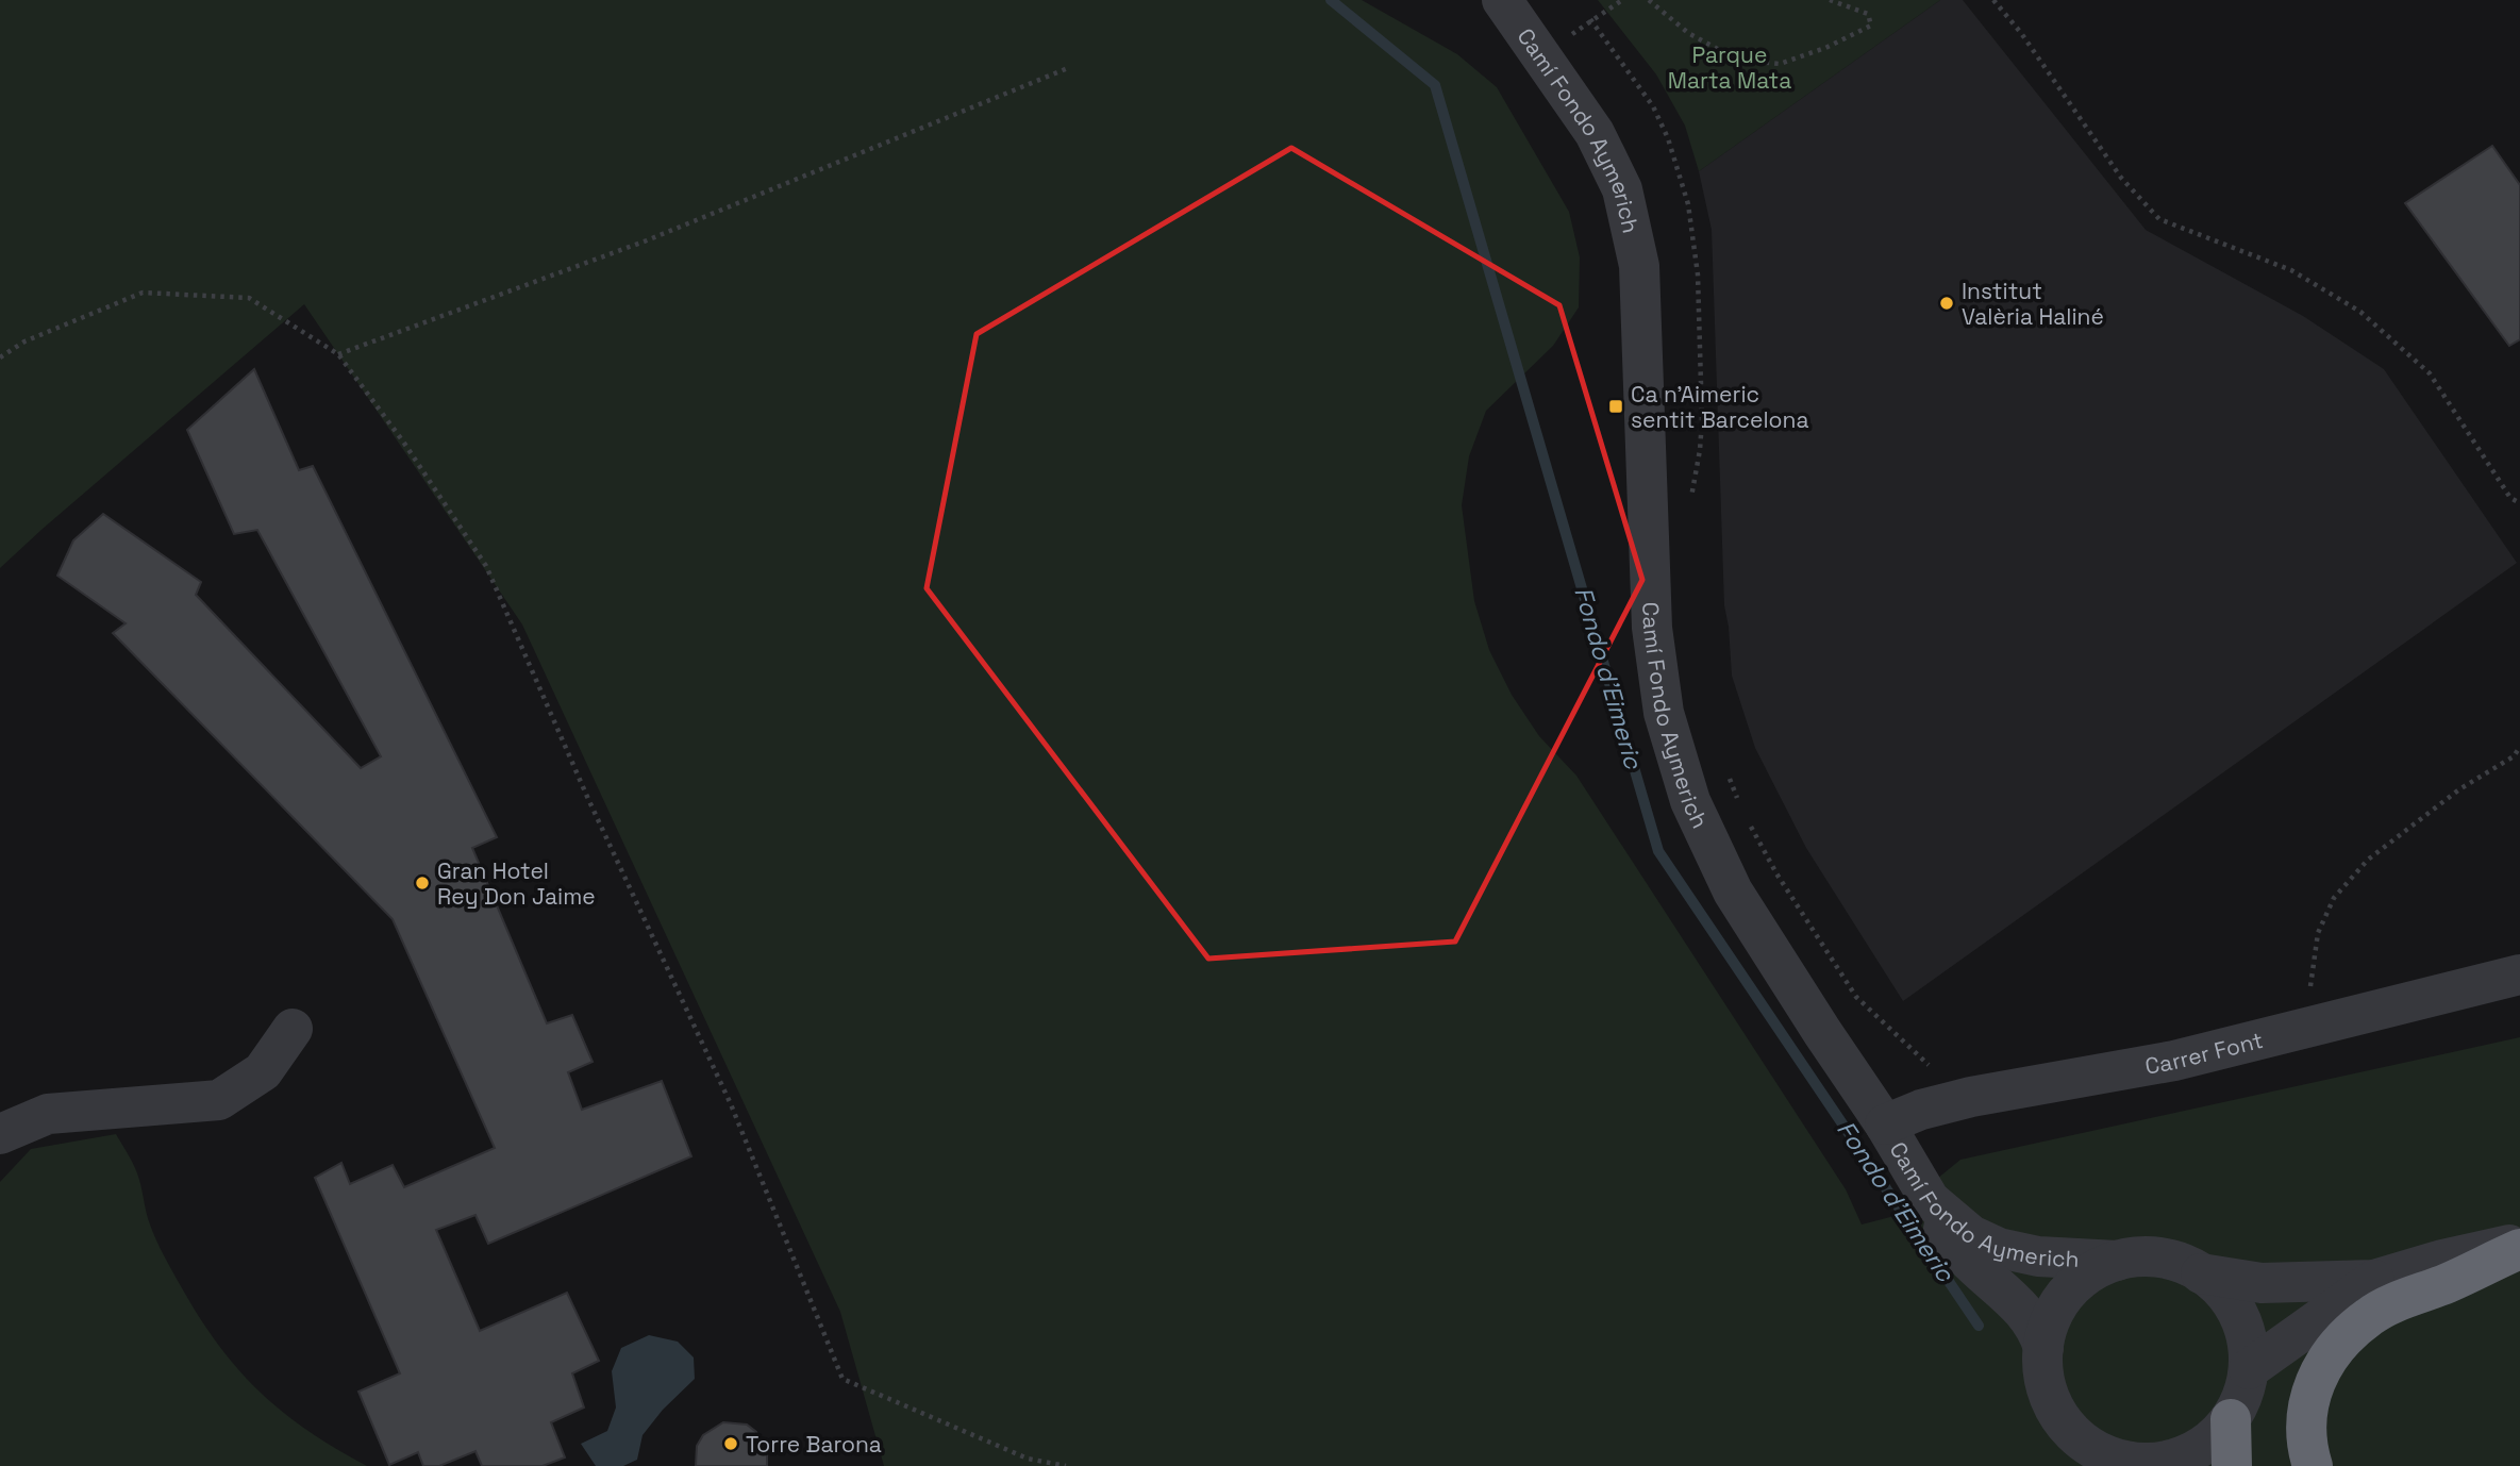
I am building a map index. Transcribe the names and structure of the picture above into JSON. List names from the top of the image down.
{
  "streets": {
    "street": ["Camí Fondo Aymerich", "Carrer Font"]
  },
  "crossings": [
    ["Camí Fondo Aymerich", "Carrer Font"]
  ],
  "water": ["Fondo d'Eimeric"],
  "parks": ["Parque Marta Mata"],
  "places": {
    "other": ["Institut Valèria Haliné", "Gran Hotel Rey Don Jaime", "Torre Barona"],
    "transit": ["Ca n'Aimeric sentit Barcelona"]
  }
}
